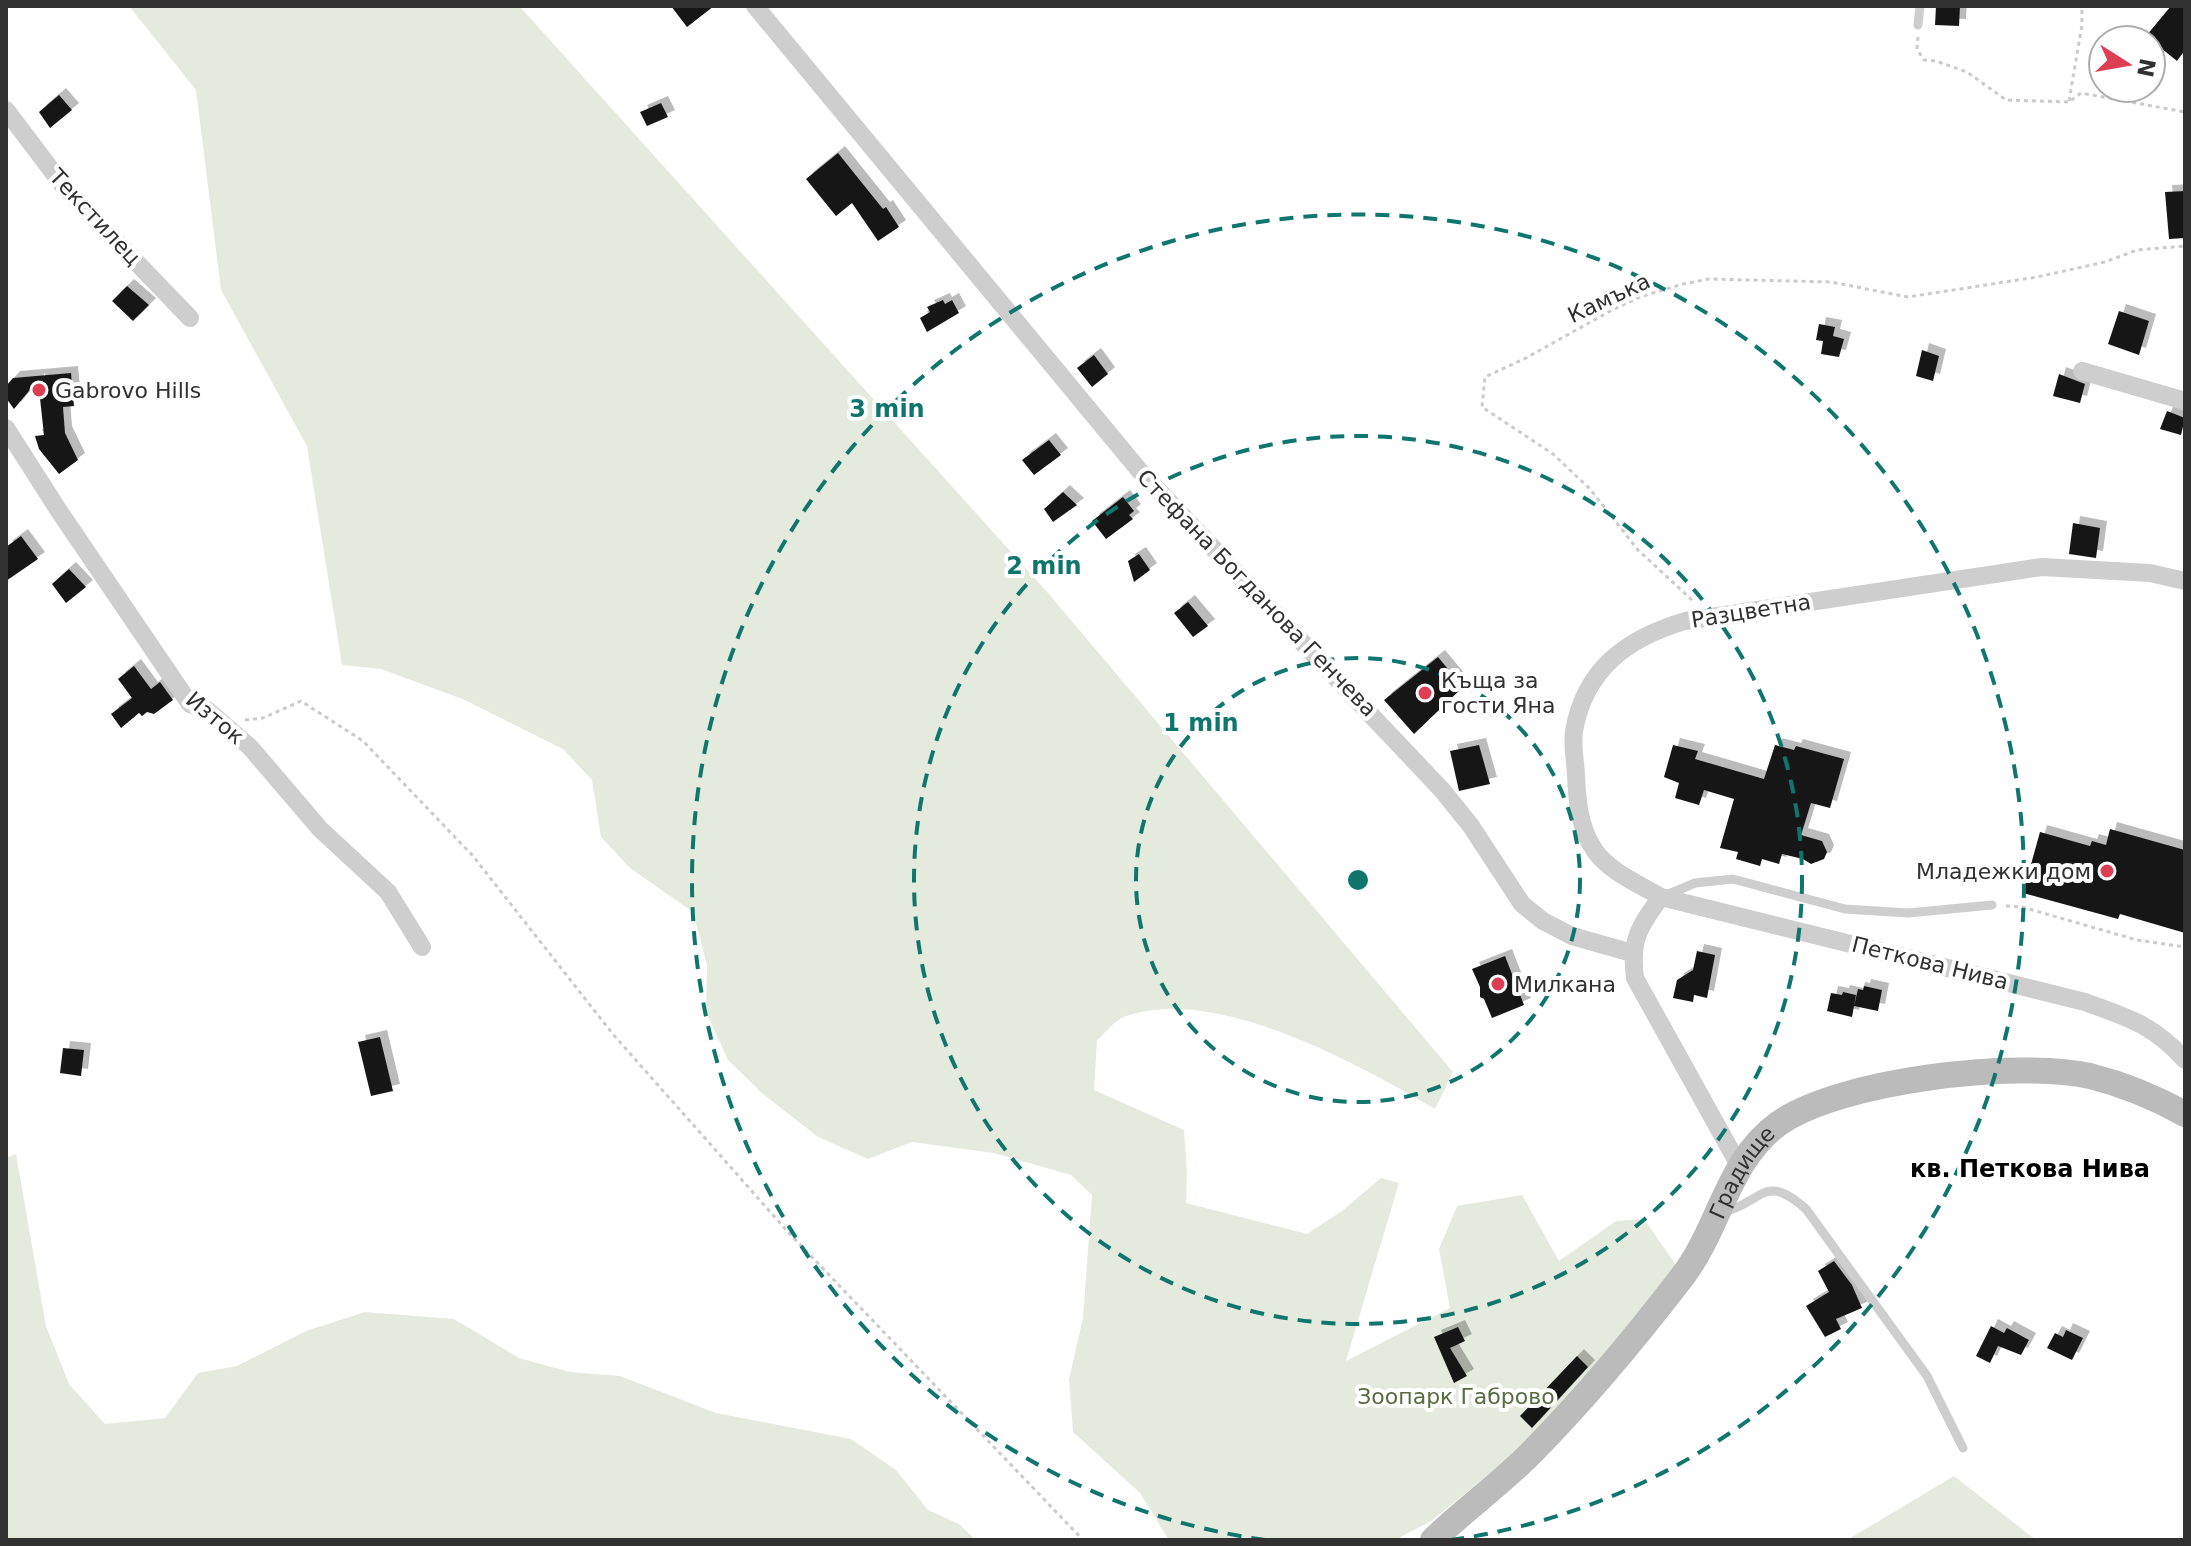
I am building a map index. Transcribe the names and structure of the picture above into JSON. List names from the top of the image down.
{
  "streets": {
    "street": [
      "Текстилец",
      "Стефана Богданова Генчева",
      "Разцветна",
      "Изток",
      "Петкова Нива",
      "Градище"
    ],
    "path": ["Камъка"]
  },
  "crossings": [
    ["Камъка", "Разцветна"],
    ["Разцветна", "Петкова Нива"]
  ],
  "districts": ["кв. Петкова Нива"],
  "parks": ["Зоопарк Габрово"],
  "places": [
    "Gabrovo Hills",
    "Къща за гости Яна",
    "Младежки дом",
    "Милкана"
  ],
  "north": "right",
  "rings": ["3 min", "2 min", "1 min"]
}
